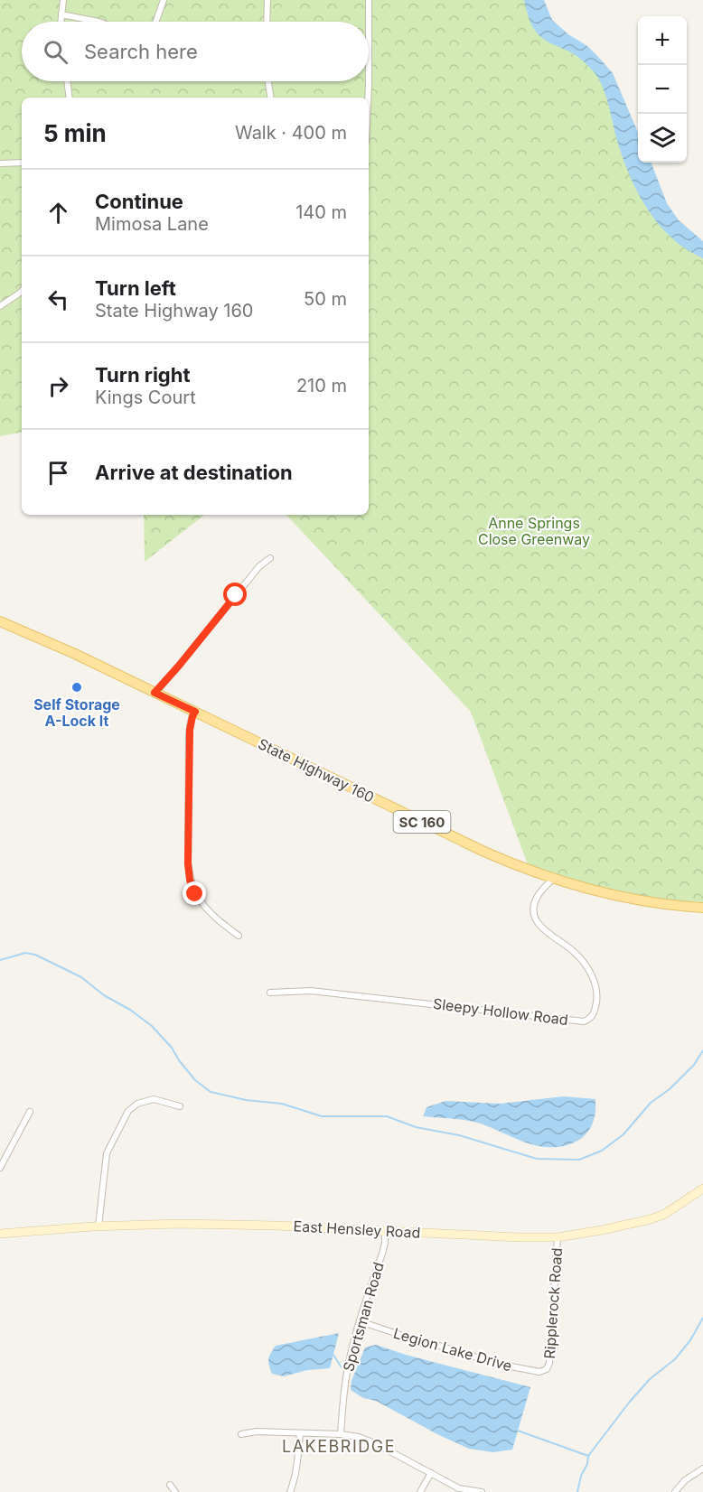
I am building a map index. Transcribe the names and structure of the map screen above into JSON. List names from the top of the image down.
{
  "streets": {
    "main road": ["State Highway 160", "SC 160", "East Hensley Road"],
    "street": [
      "Sleepy Hollow Road",
      "Ripplerock Road",
      "Sportsman Road",
      "Legion Lake Drive"
    ]
  },
  "crossings": [
    ["State Highway 160", "Sleepy Hollow Road"],
    ["East Hensley Road", "Ripplerock Road"],
    ["East Hensley Road", "Sportsman Road"],
    ["Ripplerock Road", "Legion Lake Drive"],
    ["Sportsman Road", "Legion Lake Drive"]
  ],
  "districts": ["LAKEBRIDGE"],
  "parks": ["Anne Springs Close Greenway"],
  "places": ["Self Storage A-Lock It"],
  "page": {
    "map_buttons": ["+", "−"],
    "search": "Search here",
    "heading": ["5 min", "Walk · 400 m"],
    "list": [
      ["Continue", "Mimosa Lane", "140 m"],
      ["Turn left", "State Highway 160", "50 m"],
      ["Turn right", "Kings Court", "210 m"],
      "Arrive at destination"
    ]
  }
}
